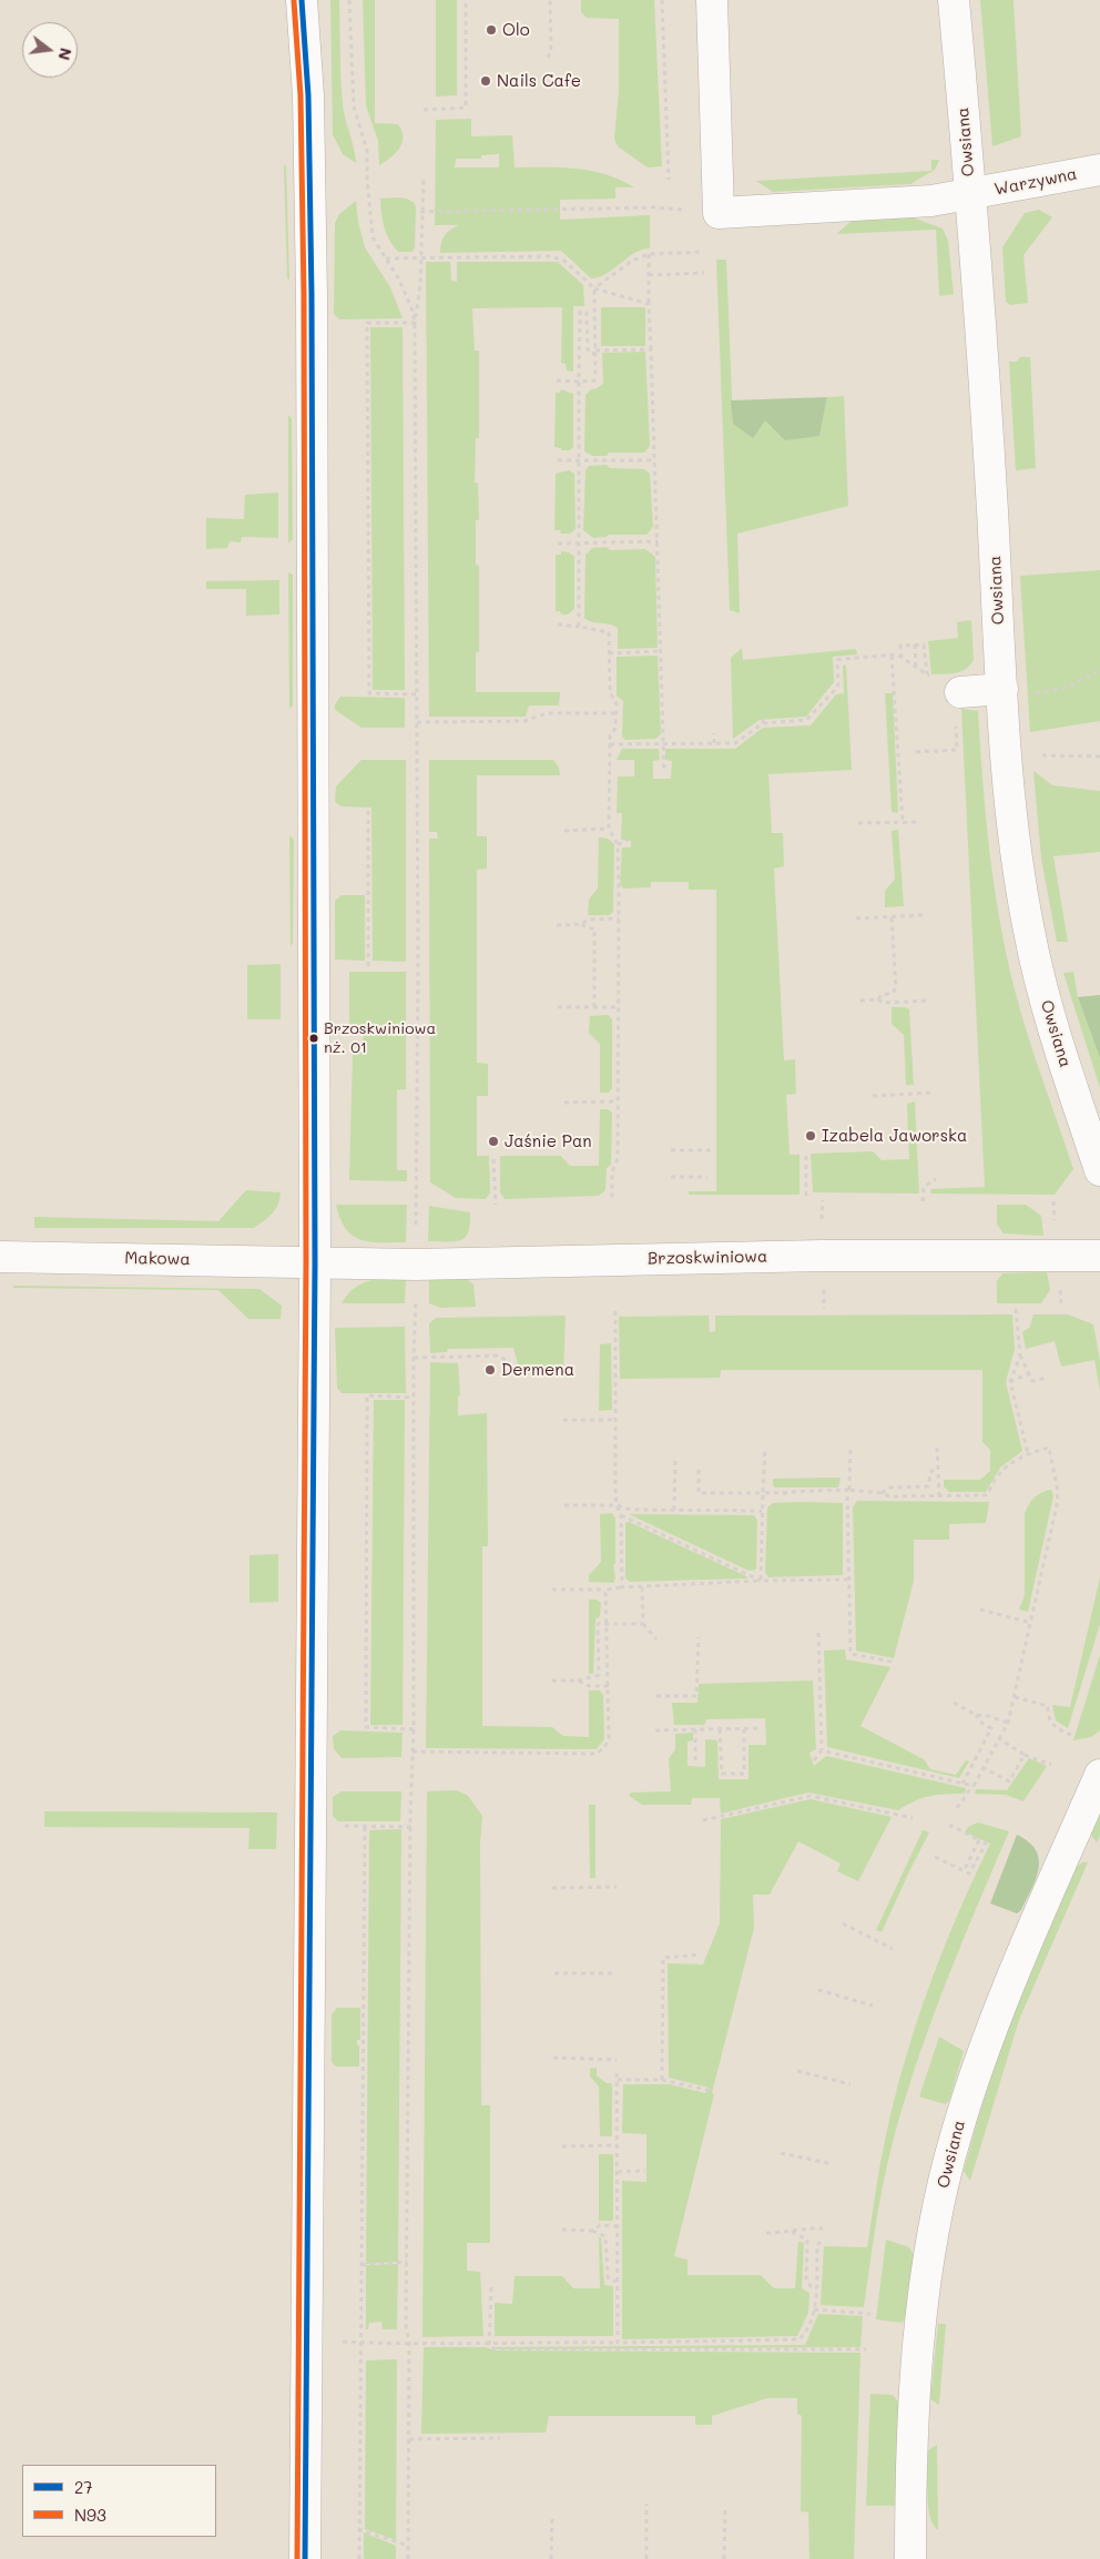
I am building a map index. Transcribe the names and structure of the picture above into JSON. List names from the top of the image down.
{
  "streets": {
    "street": [
      "Owsiana",
      "Warzywna",
      "Brzoskwiniowa",
      "Makowa"
    ]
  },
  "crossings": [
    ["Owsiana", "Warzywna"],
    ["Brzoskwiniowa", "Makowa"]
  ],
  "places": [
    "Olo",
    "Nails Cafe",
    "Brzoskwiniowa nż. 01",
    "Izabela Jaworska",
    "Jaśnie Pan",
    "Dermena"
  ],
  "lines": ["transit line 27", "transit line N93"],
  "legend": ["27", "N93"],
  "north": "right"
}
